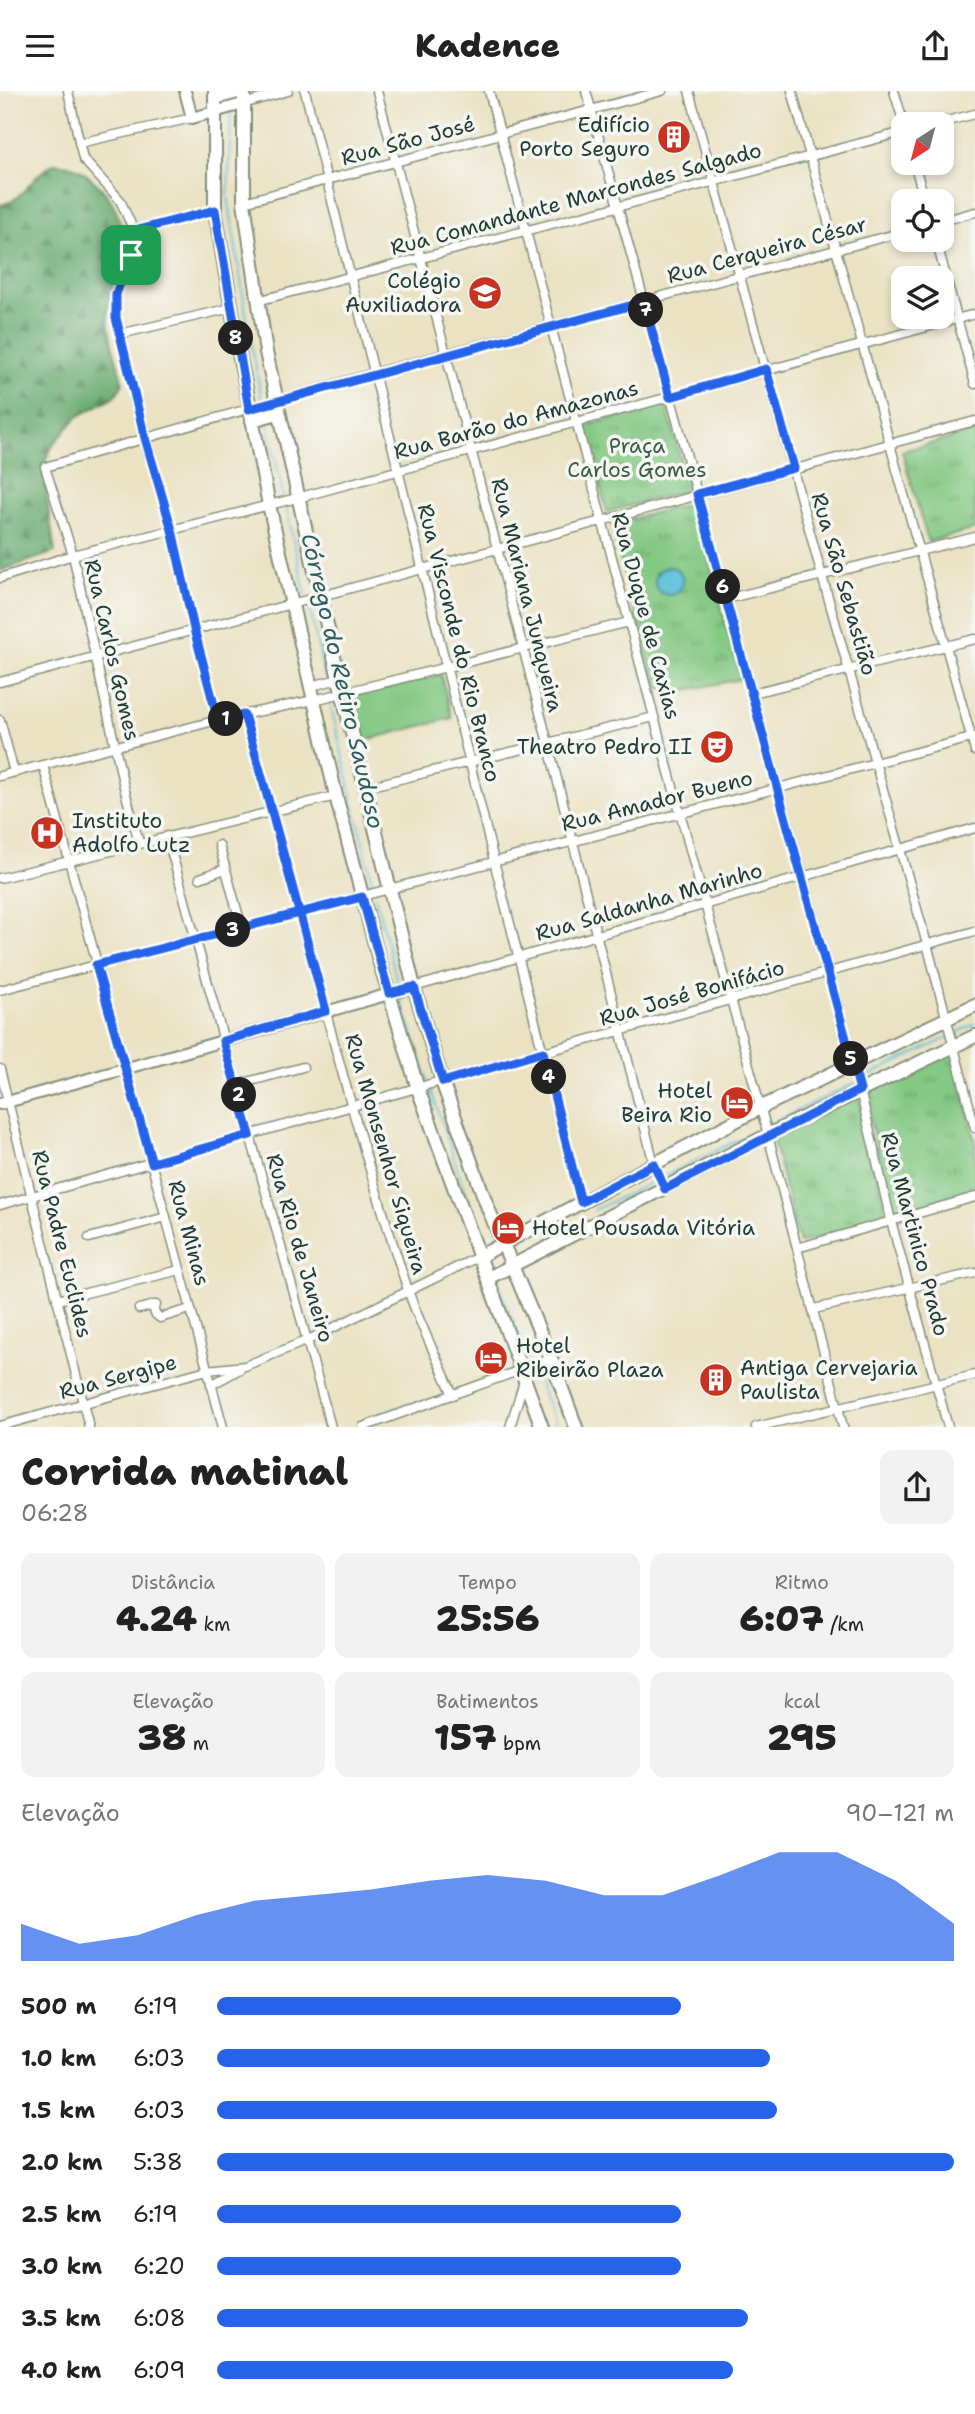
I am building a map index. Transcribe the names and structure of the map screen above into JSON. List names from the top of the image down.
{
  "streets": {
    "street": [
      "Rua São José",
      "Rua Comandante Marcondes Salgado",
      "Rua Cerqueira César",
      "Rua Barão do Amazonas",
      "Rua São Sebastião",
      "Rua Mariana Junqueira",
      "Rua Duque de Caxias",
      "Rua Visconde do Rio Branco",
      "Rua Carlos Gomes",
      "Rua Amador Bueno",
      "Rua Saldanha Marinho",
      "Rua José Bonifácio",
      "Rua Monsenhor Siqueira",
      "Rua Minas",
      "Rua Martinico Prado",
      "Rua Padre Euclides",
      "Rua Rio de Janeiro",
      "Rua Sergipe"
    ]
  },
  "crossings": [
    ["Rua São José", "Rua Mariana Junqueira"],
    ["Rua São José", "Rua Duque de Caxias"],
    ["Rua São José", "Rua Visconde do Rio Branco"],
    ["Rua São José", "Rua Martinico Prado"],
    ["Rua Comandante Marcondes Salgado", "Rua São Sebastião"],
    ["Rua Comandante Marcondes Salgado", "Rua Mariana Junqueira"],
    ["Rua Comandante Marcondes Salgado", "Rua Duque de Caxias"],
    ["Rua Comandante Marcondes Salgado", "Rua Visconde do Rio Branco"],
    ["Rua Comandante Marcondes Salgado", "Rua Martinico Prado"],
    ["Rua Cerqueira César", "Rua São Sebastião"],
    ["Rua Cerqueira César", "Rua Mariana Junqueira"],
    ["Rua Cerqueira César", "Rua Duque de Caxias"],
    ["Rua Cerqueira César", "Rua Visconde do Rio Branco"],
    ["Rua Cerqueira César", "Rua Martinico Prado"],
    ["Rua Barão do Amazonas", "Rua São Sebastião"],
    ["Rua Barão do Amazonas", "Rua Mariana Junqueira"],
    ["Rua Barão do Amazonas", "Rua Duque de Caxias"],
    ["Rua Barão do Amazonas", "Rua Visconde do Rio Branco"],
    ["Rua Barão do Amazonas", "Rua Carlos Gomes"],
    ["Rua Barão do Amazonas", "Rua Martinico Prado"],
    ["Rua São Sebastião", "Rua Amador Bueno"],
    ["Rua São Sebastião", "Rua Saldanha Marinho"],
    ["Rua São Sebastião", "Rua José Bonifácio"],
    ["Rua Mariana Junqueira", "Rua Amador Bueno"],
    ["Rua Mariana Junqueira", "Rua Saldanha Marinho"],
    ["Rua Mariana Junqueira", "Rua José Bonifácio"],
    ["Rua Duque de Caxias", "Rua Amador Bueno"],
    ["Rua Duque de Caxias", "Rua Saldanha Marinho"],
    ["Rua Duque de Caxias", "Rua José Bonifácio"],
    ["Rua Visconde do Rio Branco", "Rua Amador Bueno"],
    ["Rua Visconde do Rio Branco", "Rua Saldanha Marinho"],
    ["Rua Visconde do Rio Branco", "Rua José Bonifácio"],
    ["Rua Amador Bueno", "Rua Monsenhor Siqueira"],
    ["Rua Amador Bueno", "Rua Minas"],
    ["Rua Amador Bueno", "Rua Martinico Prado"],
    ["Rua Amador Bueno", "Rua Rio de Janeiro"],
    ["Rua Saldanha Marinho", "Rua Martinico Prado"],
    ["Rua José Bonifácio", "Rua Monsenhor Siqueira"],
    ["Rua José Bonifácio", "Rua Minas"],
    ["Rua José Bonifácio", "Rua Martinico Prado"],
    ["Rua José Bonifácio", "Rua Padre Euclides"],
    ["Rua José Bonifácio", "Rua Rio de Janeiro"],
    ["Rua Monsenhor Siqueira", "Rua Sergipe"],
    ["Rua Minas", "Rua Sergipe"],
    ["Rua Padre Euclides", "Rua Sergipe"],
    ["Rua Rio de Janeiro", "Rua Sergipe"]
  ],
  "water": ["Córrego do Retiro Saudoso"],
  "parks": ["Praça Carlos Gomes"],
  "places": {
    "building": ["Edifício Porto Seguro", "Antiga Cervejaria Paulista"],
    "school or university": ["Colégio Auxiliadora"],
    "theatre": ["Theatro Pedro II"],
    "hospital": ["Instituto Adolfo Lutz"],
    "hotel": ["Hotel Beira Rio", "Hotel Pousada Vitória", "Hotel Ribeirão Plaza"]
  },
  "north": "bottom left",
  "page": {
    "header": "Kadence",
    "pins": [
      "7",
      "8",
      "6",
      "1",
      "3",
      "5",
      "4",
      "2"
    ],
    "heading": ["Corrida matinal", "06:28"],
    "stats": [
      ["Distância", "4.24 km"],
      ["Tempo", "25:56"],
      ["Ritmo", "6:07 /km"],
      ["Elevação", "38 m"],
      ["Batimentos", "157 bpm"],
      ["kcal", "295"]
    ],
    "chart": ["Elevação", "90–121 m"],
    "list": [
      {
        "name": "500 m",
        "note": "6:19"
      },
      {
        "name": "1.0 km",
        "note": "6:03"
      },
      {
        "name": "1.5 km",
        "note": "6:03"
      },
      {
        "name": "2.0 km",
        "note": "5:38"
      },
      {
        "name": "2.5 km",
        "note": "6:19"
      },
      {
        "name": "3.0 km",
        "note": "6:20"
      },
      {
        "name": "3.5 km",
        "note": "6:08"
      },
      {
        "name": "4.0 km",
        "note": "6:09"
      }
    ]
  }
}
